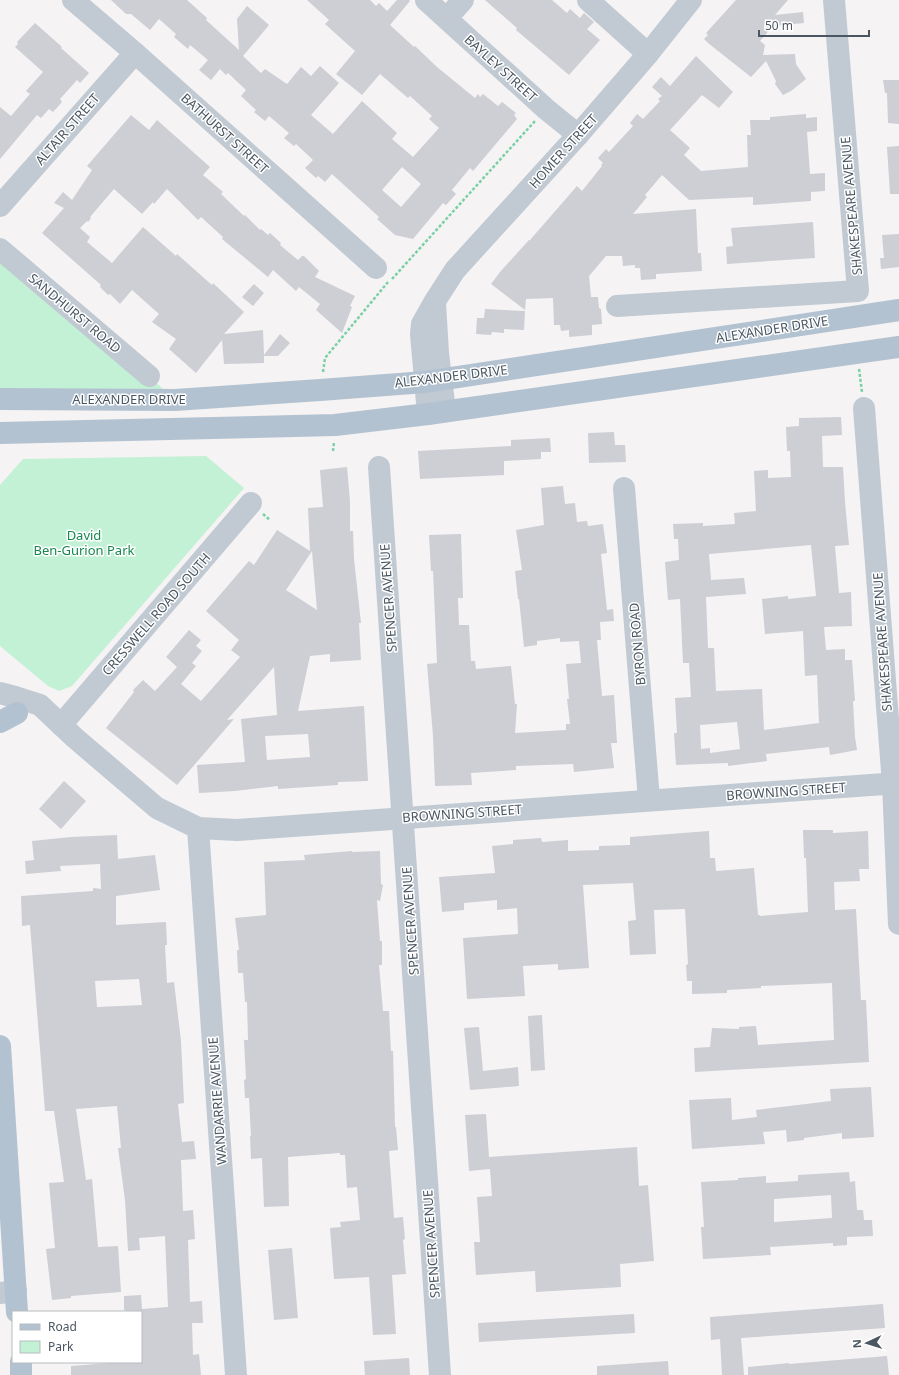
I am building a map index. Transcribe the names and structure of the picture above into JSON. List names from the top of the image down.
{
  "streets": {
    "main road": ["ALEXANDER DRIVE"],
    "street": [
      "BAYLEY STREET",
      "ALTAIR STREET",
      "BATHURST STREET",
      "HOMER STREET",
      "SHAKESPEARE AVENUE",
      "SANDHURST ROAD",
      "SPENCER AVENUE",
      "CRESSWELL ROAD SOUTH",
      "BYRON ROAD",
      "BROWNING STREET",
      "WANDARRIE AVENUE"
    ]
  },
  "crossings": [
    ["BAYLEY STREET", "HOMER STREET"],
    ["ALTAIR STREET", "BATHURST STREET"],
    ["HOMER STREET", "ALEXANDER DRIVE"],
    ["SHAKESPEARE AVENUE", "BROWNING STREET"],
    ["SPENCER AVENUE", "BROWNING STREET"],
    ["CRESSWELL ROAD SOUTH", "BROWNING STREET"],
    ["BYRON ROAD", "BROWNING STREET"],
    ["BROWNING STREET", "WANDARRIE AVENUE"]
  ],
  "parks": ["David Ben-Gurion Park"],
  "legend": ["Road", "Park"],
  "scale_bar": "50 m",
  "north": "left"
}
